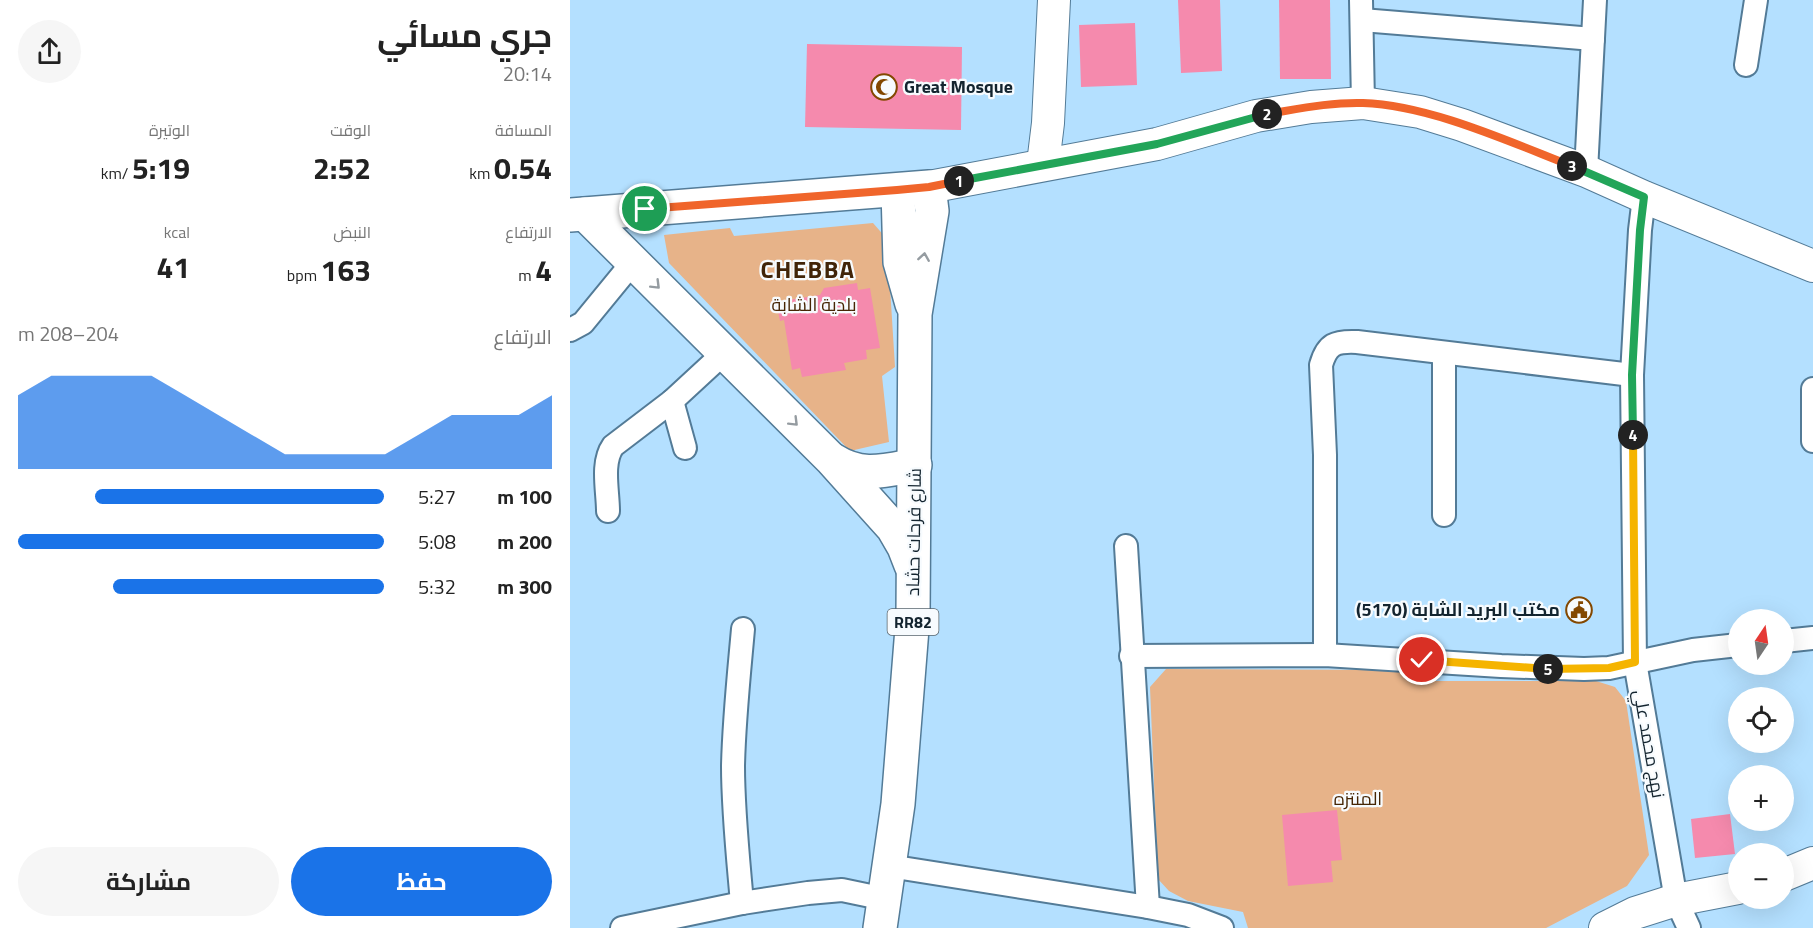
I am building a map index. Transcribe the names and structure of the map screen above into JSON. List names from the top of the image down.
{
  "streets": {
    "main road": ["شارع فرحات حشاد", "RR82"],
    "street": ["نهج محمد علي"]
  },
  "districts": ["CHEBBA"],
  "parks": ["بلدية الشابة", "المنتزه"],
  "places": {
    "mosque": ["Great Mosque"],
    "public building": ["مكتب البريد الشابة (5170)"]
  },
  "north": "top",
  "page": {
    "heading": ["جري مسائي", "20:14"],
    "pins": [
      "2",
      "3",
      "1",
      "4",
      "5"
    ],
    "stats": [
      ["المسافة", "0.54 km"],
      ["الوقت", "2:52"],
      ["الوتيرة", "5:19 /km"],
      ["الارتفاع", "4 m"],
      ["النبض", "163 bpm"],
      ["kcal", "41"]
    ],
    "chart": ["الارتفاع", "204–208 m"],
    "list": [
      {
        "name": "100 m",
        "note": "5:27"
      },
      {
        "name": "200 m",
        "note": "5:08"
      },
      {
        "name": "300 m",
        "note": "5:32"
      }
    ],
    "map_buttons": ["+", "−"],
    "buttons": ["حفظ", "مشاركة"]
  }
}
